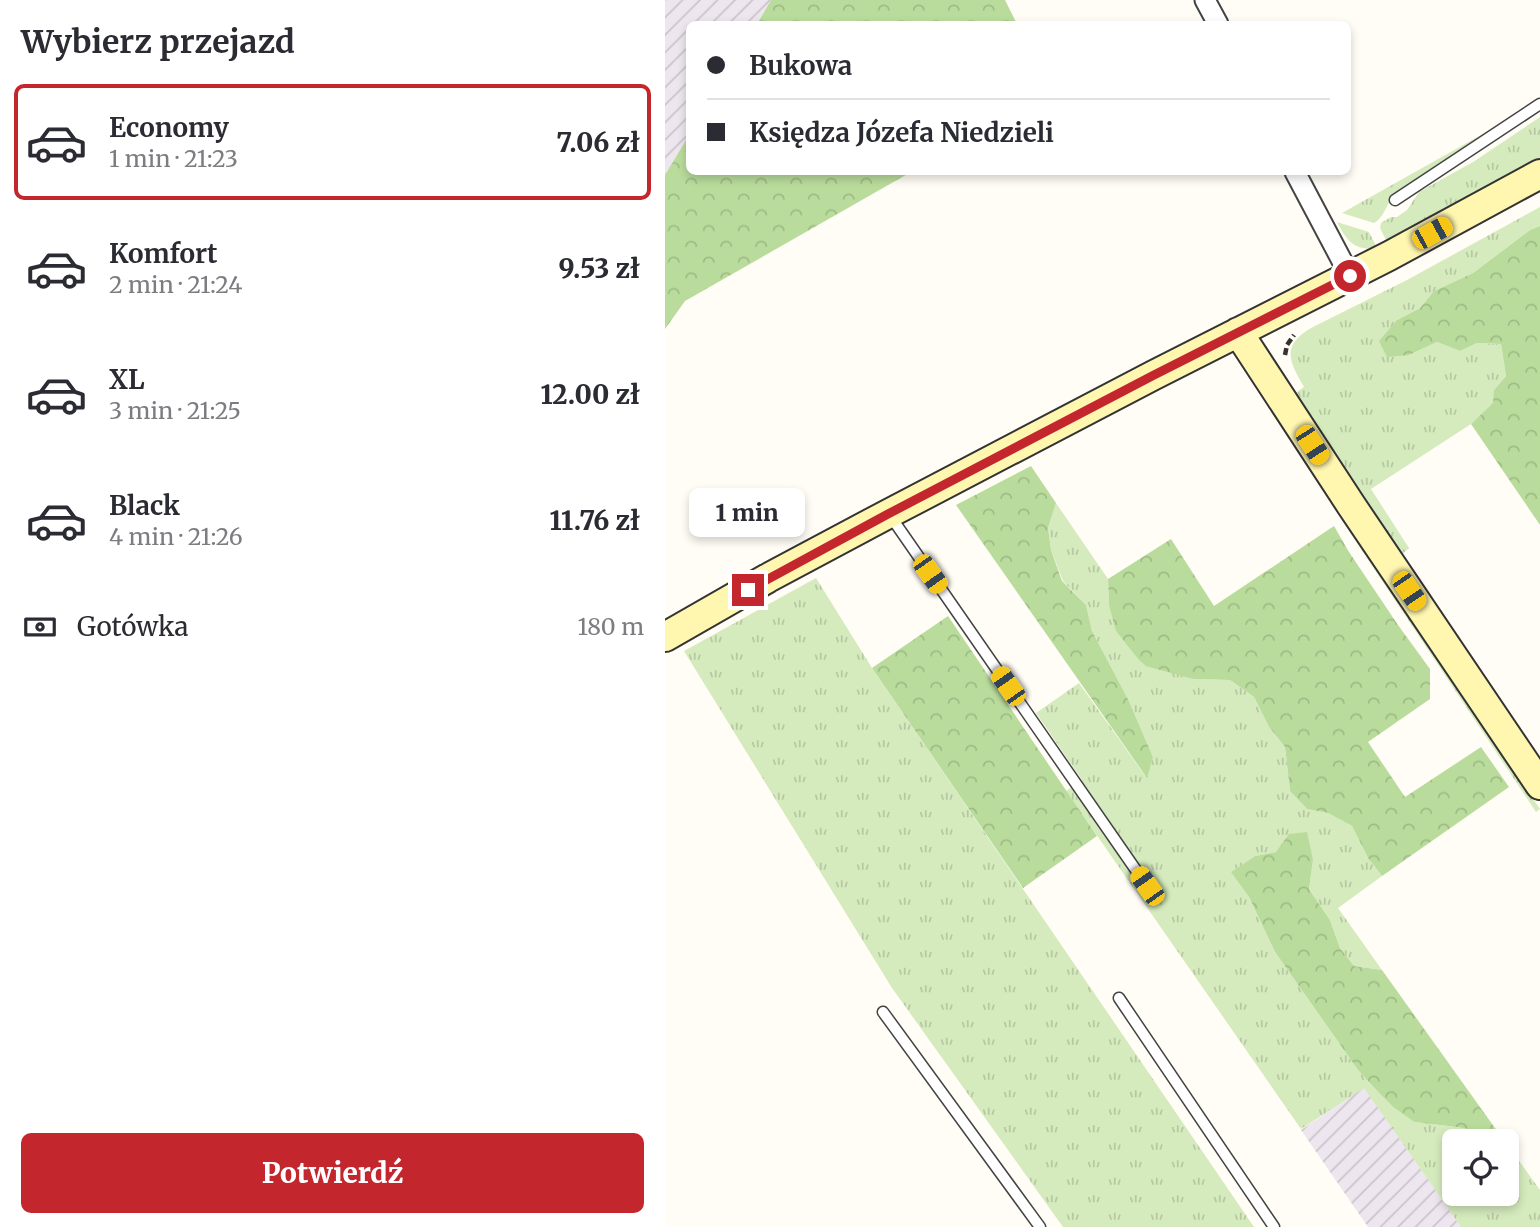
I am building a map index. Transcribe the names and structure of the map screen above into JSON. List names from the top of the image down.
{
  "page": {
    "heading": "Wybierz przejazd",
    "banner": ["Bukowa", "Księdza Józefa Niedzieli"],
    "list": [
      {
        "name": "Economy",
        "note": "1 min · 21:23",
        "value": "7.06 zł"
      },
      {
        "name": "Komfort",
        "note": "2 min · 21:24",
        "value": "9.53 zł"
      },
      {
        "name": "XL",
        "note": "3 min · 21:25",
        "value": "12.00 zł"
      },
      {
        "name": "Black",
        "note": "4 min · 21:26",
        "value": "11.76 zł"
      }
    ],
    "bubble": "1 min",
    "pay": ["Gotówka", "180 m"],
    "buttons": "Potwierdź"
  }
}
